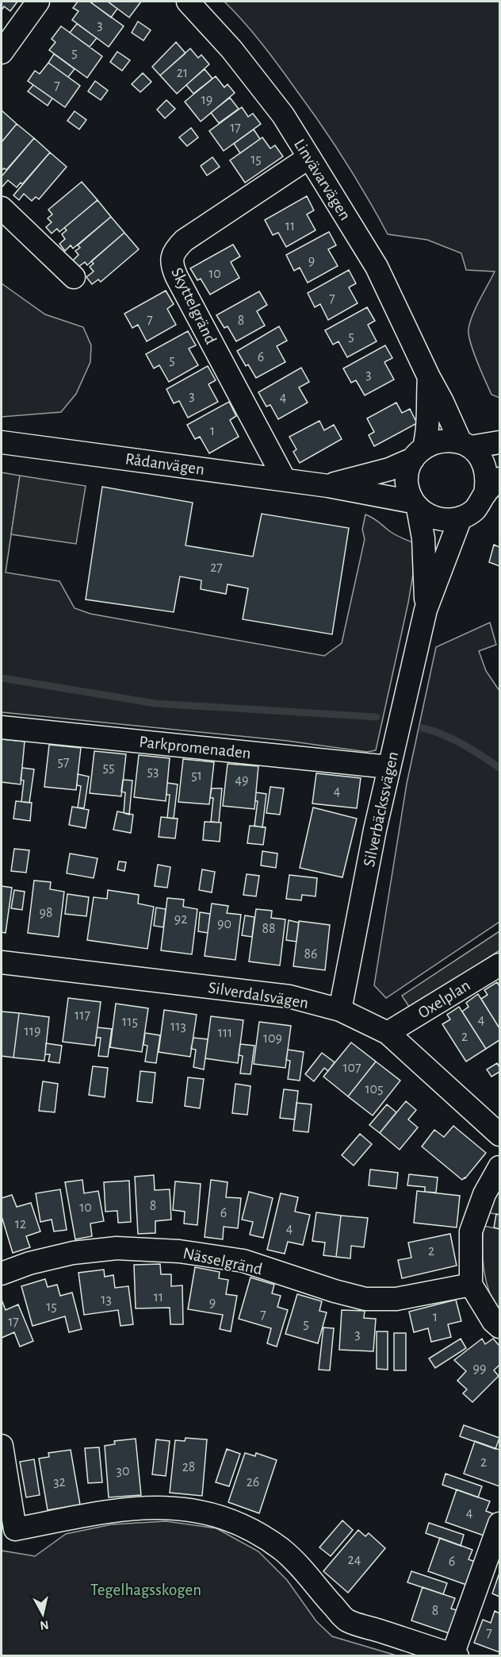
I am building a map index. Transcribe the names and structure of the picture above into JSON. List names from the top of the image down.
{
  "streets": {
    "street": [
      "Linvävarvägen",
      "Skyttelgränd",
      "Rådanvägen",
      "Parkpromenaden",
      "Silverbäckssvägen",
      "Silverdalsvägen",
      "Oxelplan",
      "Nässelgränd"
    ]
  },
  "crossings": [
    ["Linvävarvägen", "Skyttelgränd"],
    ["Linvävarvägen", "Rådanvägen"],
    ["Linvävarvägen", "Silverbäckssvägen"],
    ["Skyttelgränd", "Rådanvägen"],
    ["Rådanvägen", "Silverbäckssvägen"],
    ["Parkpromenaden", "Silverbäckssvägen"],
    ["Silverbäckssvägen", "Silverdalsvägen"],
    ["Silverdalsvägen", "Oxelplan"]
  ],
  "parks": ["Tegelhagsskogen"],
  "house_numbers": [
    "3",
    "5",
    "21",
    "7",
    "19",
    "17",
    "15",
    "11",
    "9",
    "10",
    "7",
    "7",
    "8",
    "5",
    "6",
    "5",
    "3",
    "3",
    "4",
    "1",
    "27",
    "57",
    "55",
    "53",
    "51",
    "49",
    "4",
    "98",
    "92",
    "90",
    "88",
    "86",
    "117",
    "4",
    "115",
    "113",
    "119",
    "111",
    "2",
    "109",
    "107",
    "105",
    "8",
    "10",
    "6",
    "12",
    "4",
    "2",
    "11",
    "13",
    "9",
    "15",
    "7",
    "1",
    "17",
    "5",
    "3",
    "99",
    "2",
    "28",
    "30",
    "32",
    "26",
    "4",
    "24",
    "6",
    "8",
    "7"
  ],
  "north": "bottom"
}
